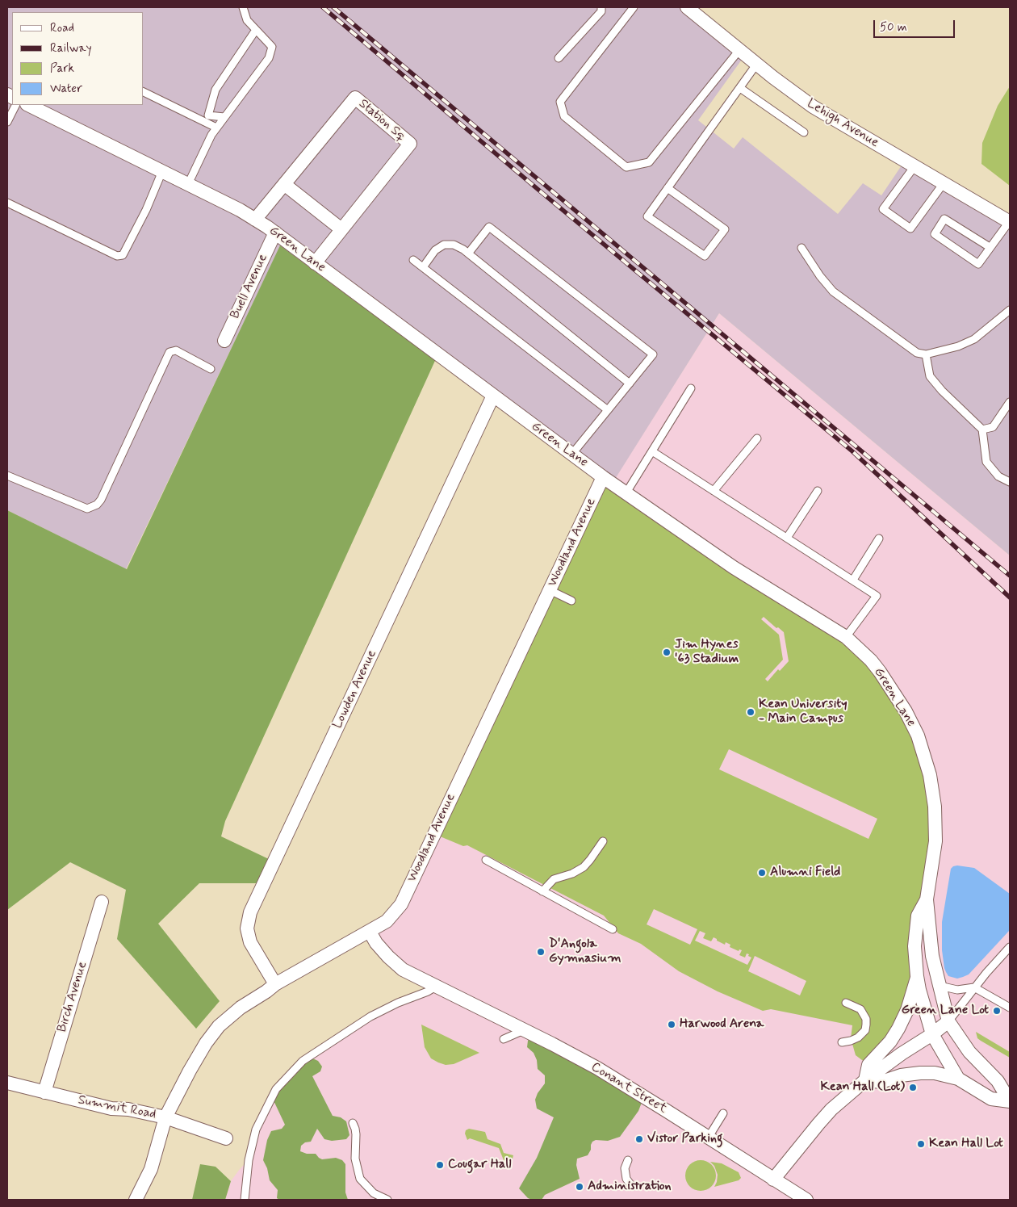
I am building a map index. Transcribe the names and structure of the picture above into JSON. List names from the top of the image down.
{
  "streets": {
    "street": [
      "Station Sq",
      "Lehigh Avenue",
      "Green Lane",
      "Buell Avenue",
      "Woodland Avenue",
      "Lowden Avenue",
      "Birch Avenue",
      "Conant Street",
      "Summit Road"
    ]
  },
  "crossings": [
    ["Station Sq", "Green Lane"],
    ["Green Lane", "Buell Avenue"],
    ["Green Lane", "Woodland Avenue"],
    ["Green Lane", "Lowden Avenue"],
    ["Woodland Avenue", "Lowden Avenue"],
    ["Woodland Avenue", "Conant Street"],
    ["Woodland Avenue", "Summit Road"],
    ["Birch Avenue", "Summit Road"]
  ],
  "places": [
    "Jim Hynes '63 Stadium",
    "Kean University - Main Campus",
    "Alumni Field",
    "D'Angola Gymnasium",
    "Green Lane Lot",
    "Harwood Arena",
    "Kean Hall (Lot)",
    "Vistor Parking",
    "Kean Hall Lot",
    "Cougar Hall",
    "Administration"
  ],
  "legend": [
    "Road",
    "Railway",
    "Park",
    "Water"
  ],
  "scale_bar": "50 m"
}
